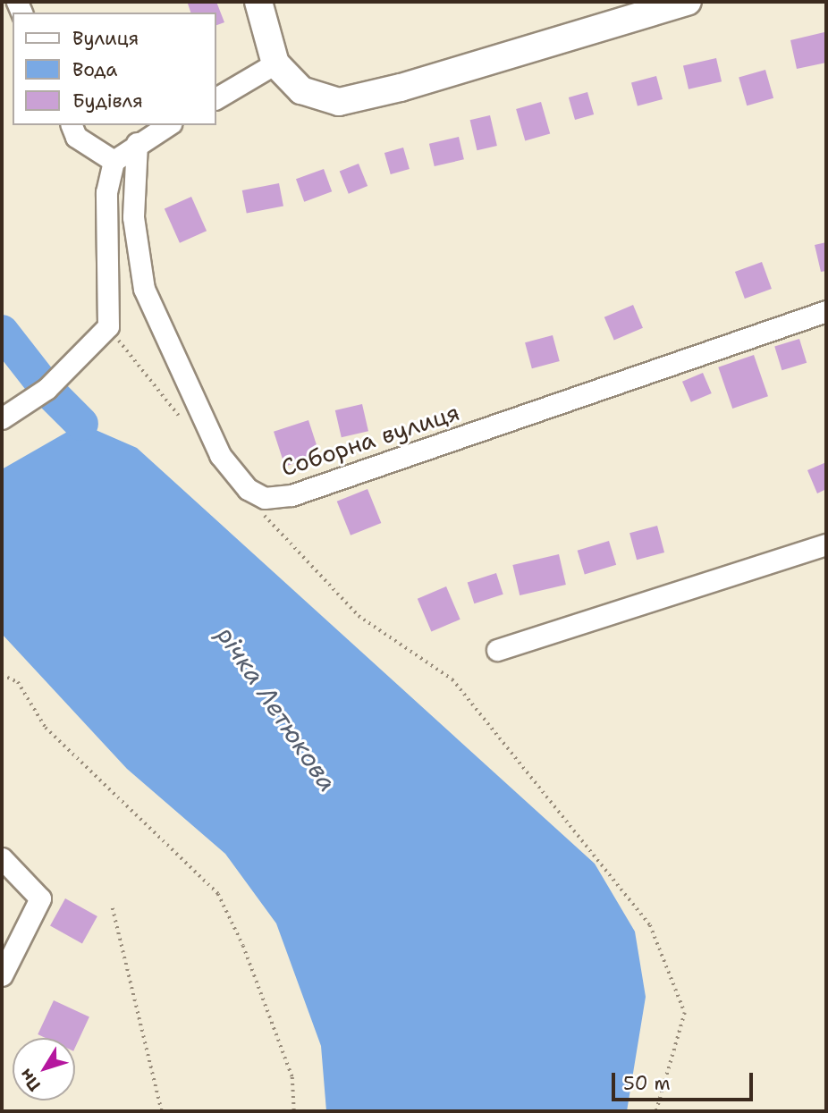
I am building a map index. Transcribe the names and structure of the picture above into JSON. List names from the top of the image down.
{
  "streets": {
    "street": ["Соборна вулиця"]
  },
  "water": ["річка Летюкова"],
  "legend": ["Вулиця", "Вода", "Будівля"],
  "scale_bar": "50 m",
  "north": "bottom left"
}
